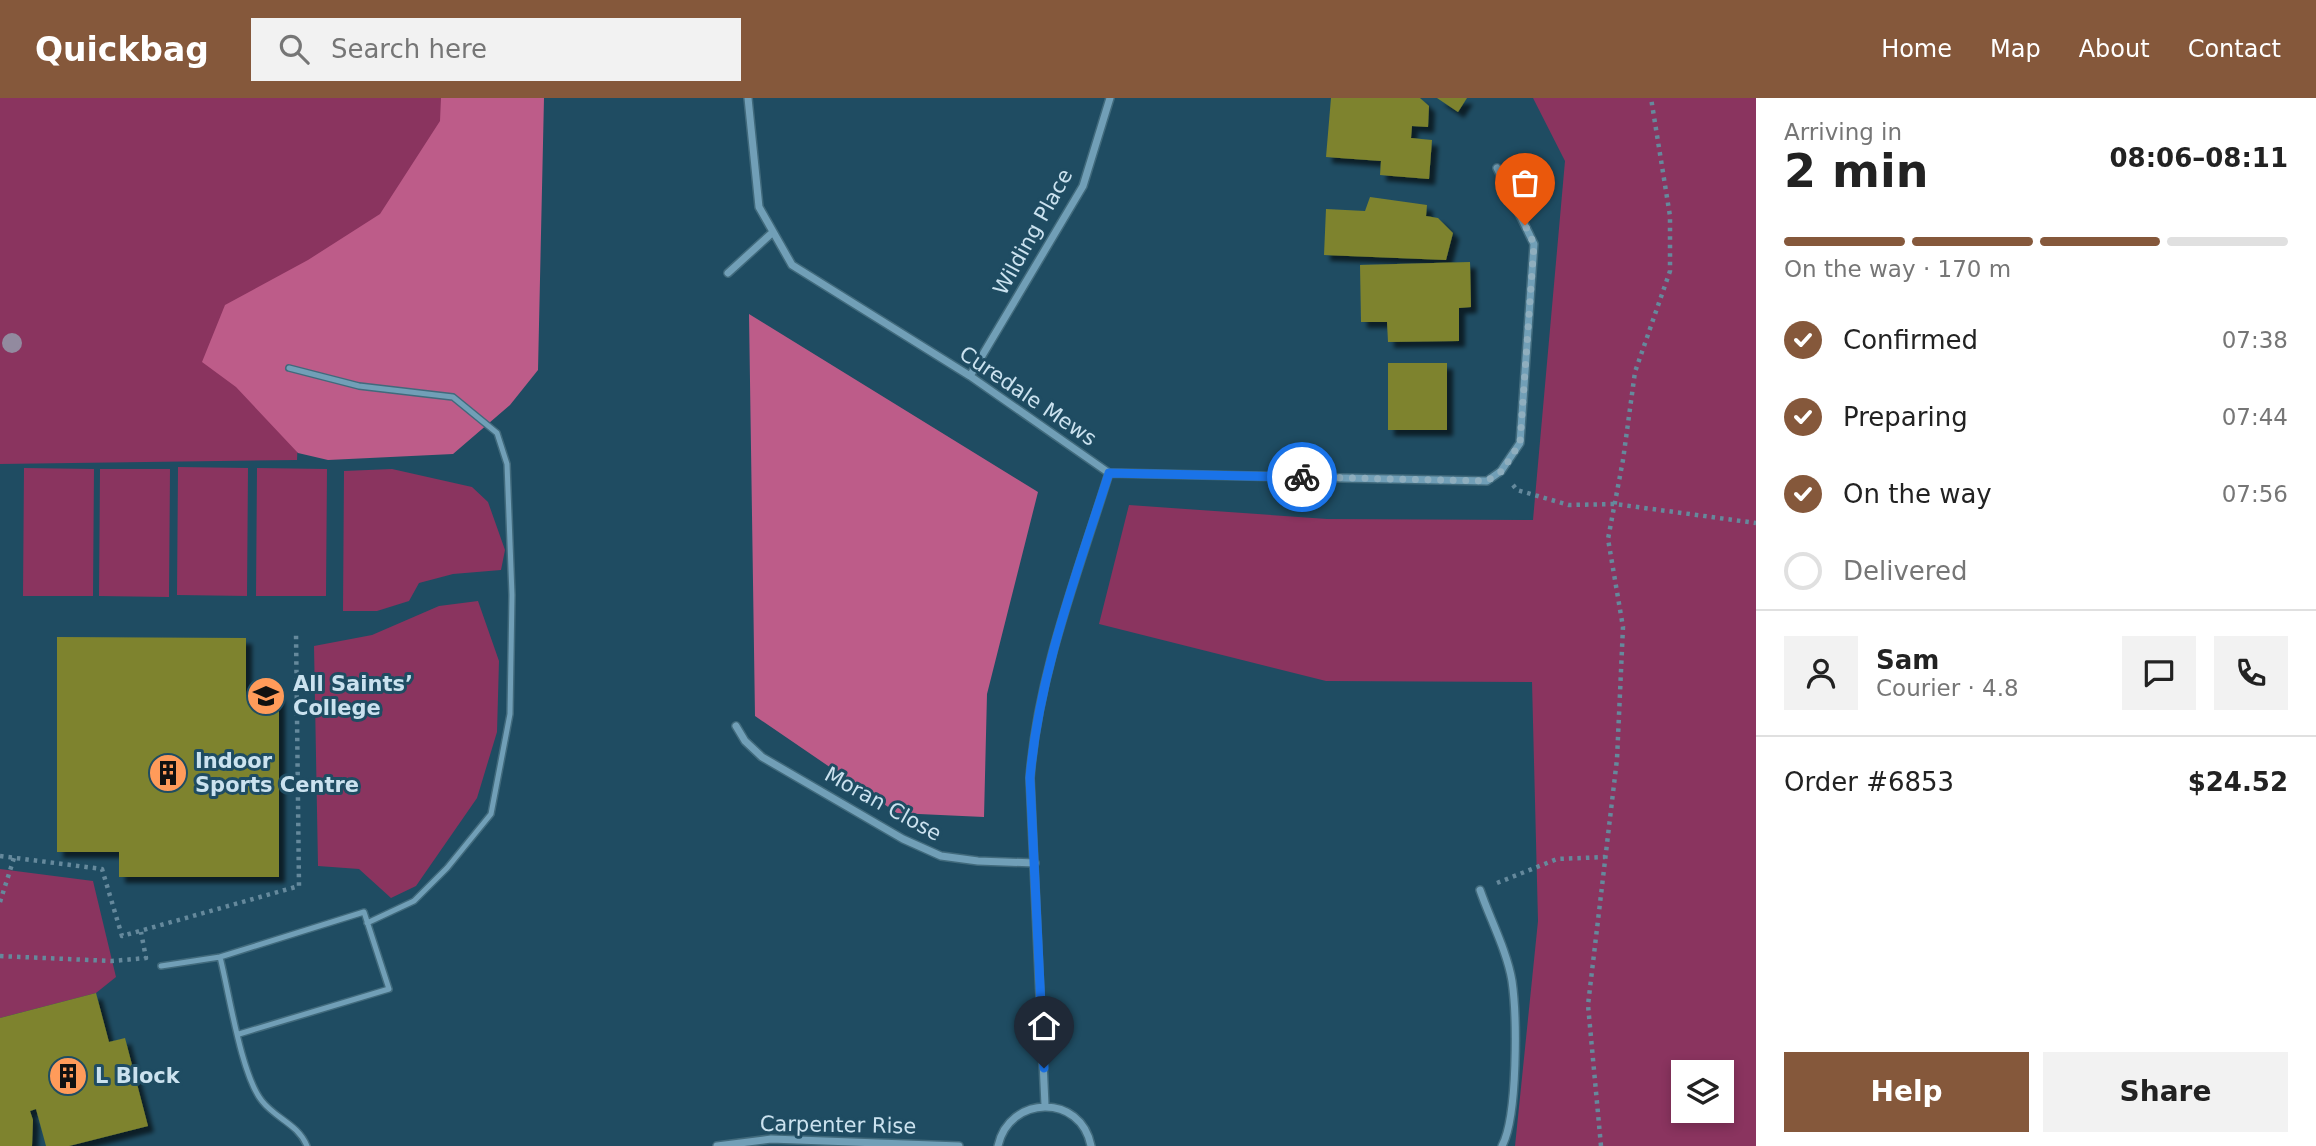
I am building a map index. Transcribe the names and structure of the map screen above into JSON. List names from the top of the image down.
{
  "streets": {
    "street": [
      "Wilding Place",
      "Curedale Mews",
      "Moran Close",
      "Carpenter Rise"
    ]
  },
  "crossings": [
    ["Wilding Place", "Curedale Mews"]
  ],
  "places": {
    "school or university": ["All Saints’ College"],
    "building": ["Indoor Sports Centre", "L Block"]
  },
  "page": {
    "header": "Quickbag",
    "search": "Search here",
    "nav": [
      "Home",
      "Map",
      "About",
      "Contact"
    ],
    "heading": ["2 min", "Arriving in", "08:06–08:11"],
    "panel": [
      "Sam",
      "Courier · 4.8",
      "Order #6853",
      "$24.52"
    ],
    "bar": "On the way · 170 m",
    "list": [
      ["Confirmed", "07:38"],
      ["Preparing", "07:44"],
      ["On the way", "07:56"],
      "Delivered"
    ],
    "buttons": ["Help", "Share"]
  }
}
